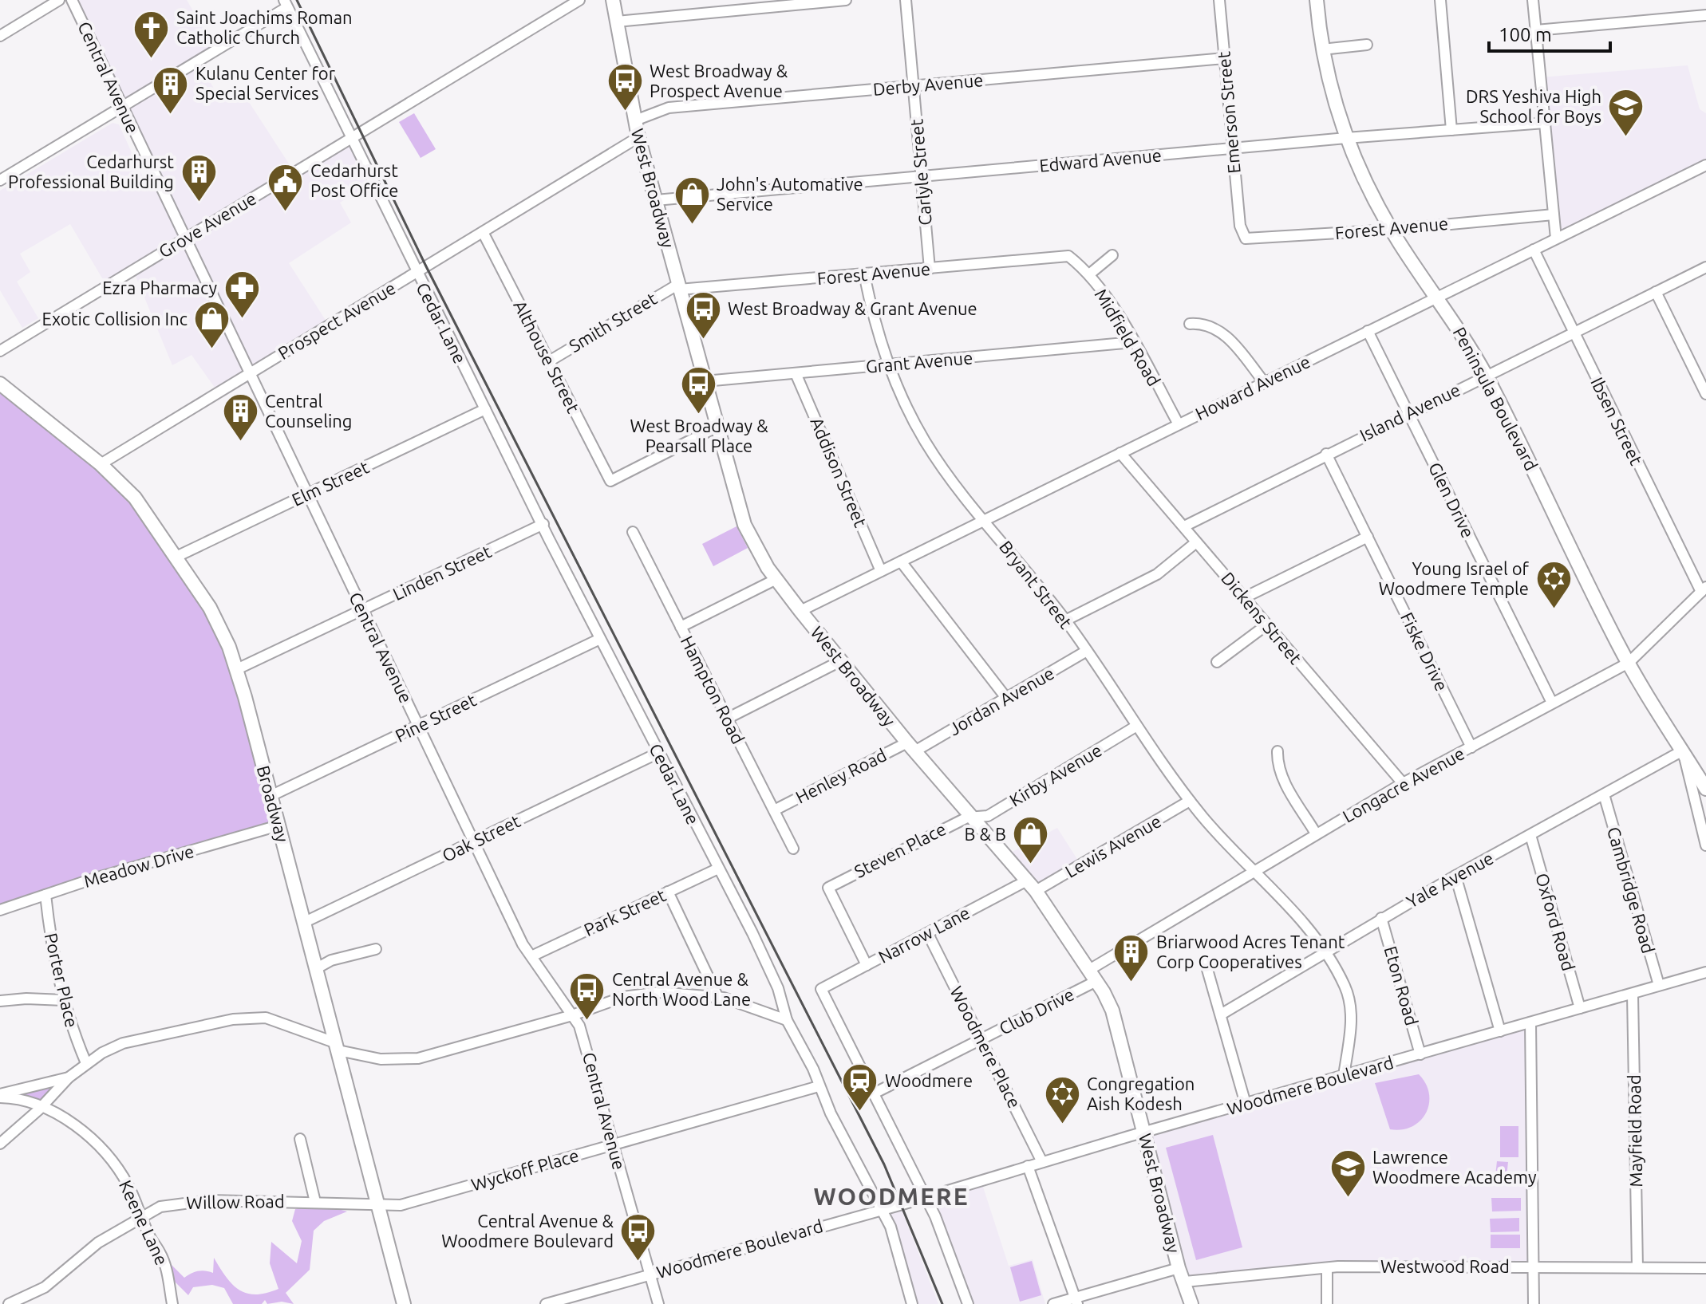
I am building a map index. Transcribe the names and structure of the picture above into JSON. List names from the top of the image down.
{
  "streets": {
    "main road": ["West Broadway", "Peninsula Boulevard", "Broadway"],
    "street": [
      "Central Avenue",
      "Derby Avenue",
      "Emerson Street",
      "Edward Avenue",
      "Carlyle Street",
      "Grove Avenue",
      "Forest Avenue",
      "Prospect Avenue",
      "Smith Street",
      "Cedar Lane",
      "Midfield Road",
      "Althouse Street",
      "Grant Avenue",
      "Howard Avenue",
      "Island Avenue",
      "Ibsen Street",
      "Addison Street",
      "Elm Street",
      "Glen Drive",
      "Linden Street",
      "Bryant Street",
      "Dickens Street",
      "Fiske Drive",
      "Hampton Road",
      "Jordan Avenue",
      "Pine Street",
      "Kirby Avenue",
      "Henley Road",
      "Longacre Avenue",
      "Oak Street",
      "Lewis Avenue",
      "Steven Place",
      "Meadow Drive",
      "Yale Avenue",
      "Cambridge Road",
      "Park Street",
      "Oxford Road",
      "Narrow Lane",
      "Porter Place",
      "Eton Road",
      "Club Drive",
      "Woodmere Place",
      "Woodmere Boulevard",
      "Mayfield Road",
      "Wyckoff Place",
      "Willow Road",
      "Keene Lane",
      "Westwood Road"
    ]
  },
  "crossings": [
    ["Central Avenue", "Grove Avenue"],
    ["Central Avenue", "Prospect Avenue"],
    ["Central Avenue", "Elm Street"],
    ["Central Avenue", "Linden Street"],
    ["Central Avenue", "Pine Street"],
    ["Central Avenue", "Oak Street"],
    ["Central Avenue", "Park Street"],
    ["Central Avenue", "Woodmere Boulevard"],
    ["Central Avenue", "Wyckoff Place"],
    ["Derby Avenue", "Emerson Street"],
    ["Derby Avenue", "Carlyle Street"],
    ["Derby Avenue", "West Broadway"],
    ["Emerson Street", "Edward Avenue"],
    ["Emerson Street", "Forest Avenue"],
    ["Edward Avenue", "Carlyle Street"],
    ["Edward Avenue", "West Broadway"],
    ["Edward Avenue", "Peninsula Boulevard"],
    ["Carlyle Street", "Forest Avenue"],
    ["West Broadway", "Forest Avenue"],
    ["West Broadway", "Prospect Avenue"],
    ["West Broadway", "Smith Street"],
    ["West Broadway", "Althouse Street"],
    ["West Broadway", "Grant Avenue"],
    ["West Broadway", "Howard Avenue"],
    ["West Broadway", "Jordan Avenue"],
    ["West Broadway", "Kirby Avenue"],
    ["West Broadway", "Henley Road"],
    ["West Broadway", "Longacre Avenue"],
    ["West Broadway", "Lewis Avenue"],
    ["West Broadway", "Steven Place"],
    ["West Broadway", "Narrow Lane"],
    ["West Broadway", "Club Drive"],
    ["West Broadway", "Woodmere Boulevard"],
    ["West Broadway", "Westwood Road"],
    ["Grove Avenue", "Cedar Lane"],
    ["Forest Avenue", "Smith Street"],
    ["Forest Avenue", "Midfield Road"],
    ["Forest Avenue", "Peninsula Boulevard"],
    ["Forest Avenue", "Bryant Street"],
    ["Prospect Avenue", "Cedar Lane"],
    ["Prospect Avenue", "Althouse Street"],
    ["Prospect Avenue", "Broadway"],
    ["Smith Street", "Althouse Street"],
    ["Cedar Lane", "Elm Street"],
    ["Cedar Lane", "Linden Street"],
    ["Cedar Lane", "Pine Street"],
    ["Cedar Lane", "Oak Street"],
    ["Cedar Lane", "Park Street"],
    ["Cedar Lane", "Woodmere Boulevard"],
    ["Cedar Lane", "Wyckoff Place"],
    ["Midfield Road", "Grant Avenue"],
    ["Midfield Road", "Howard Avenue"],
    ["Grant Avenue", "Addison Street"],
    ["Grant Avenue", "Bryant Street"],
    ["Howard Avenue", "Peninsula Boulevard"],
    ["Howard Avenue", "Ibsen Street"],
    ["Howard Avenue", "Addison Street"],
    ["Howard Avenue", "Glen Drive"],
    ["Howard Avenue", "Bryant Street"],
    ["Howard Avenue", "Dickens Street"],
    ["Peninsula Boulevard", "Island Avenue"],
    ["Peninsula Boulevard", "Longacre Avenue"],
    ["Peninsula Boulevard", "Yale Avenue"],
    ["Island Avenue", "Ibsen Street"],
    ["Island Avenue", "Glen Drive"],
    ["Island Avenue", "Dickens Street"],
    ["Island Avenue", "Fiske Drive"],
    ["Ibsen Street", "Longacre Avenue"],
    ["Elm Street", "Broadway"],
    ["Glen Drive", "Longacre Avenue"],
    ["Linden Street", "Broadway"],
    ["Bryant Street", "Jordan Avenue"],
    ["Bryant Street", "Kirby Avenue"],
    ["Bryant Street", "Longacre Avenue"],
    ["Bryant Street", "Lewis Avenue"],
    ["Bryant Street", "Yale Avenue"],
    ["Bryant Street", "Woodmere Boulevard"],
    ["Dickens Street", "Longacre Avenue"],
    ["Fiske Drive", "Longacre Avenue"],
    ["Hampton Road", "Henley Road"],
    ["Jordan Avenue", "Henley Road"],
    ["Pine Street", "Broadway"],
    ["Kirby Avenue", "Steven Place"],
    ["Longacre Avenue", "Club Drive"],
    ["Broadway", "Oak Street"],
    ["Broadway", "Meadow Drive"],
    ["Broadway", "Wyckoff Place"],
    ["Broadway", "Willow Road"],
    ["Lewis Avenue", "Narrow Lane"],
    ["Steven Place", "Narrow Lane"],
    ["Meadow Drive", "Porter Place"],
    ["Yale Avenue", "Cambridge Road"],
    ["Yale Avenue", "Oxford Road"],
    ["Yale Avenue", "Eton Road"],
    ["Cambridge Road", "Woodmere Boulevard"],
    ["Oxford Road", "Woodmere Boulevard"],
    ["Narrow Lane", "Club Drive"],
    ["Narrow Lane", "Woodmere Place"],
    ["Eton Road", "Woodmere Boulevard"],
    ["Club Drive", "Woodmere Place"],
    ["Woodmere Place", "Woodmere Boulevard"],
    ["Woodmere Boulevard", "Mayfield Road"],
    ["Mayfield Road", "Westwood Road"],
    ["Wyckoff Place", "Willow Road"],
    ["Willow Road", "Keene Lane"]
  ],
  "districts": ["WOODMERE"],
  "places": {
    "church": ["Saint Joachims Roman Catholic Church"],
    "bus stop": [
      "West Broadway & Prospect Avenue",
      "West Broadway & Grant Avenue",
      "West Broadway & Pearsall Place",
      "Central Avenue & North Wood Lane",
      "Central Avenue & Woodmere Boulevard"
    ],
    "building": [
      "Kulanu Center for Special Services",
      "Cedarhurst Professional Building",
      "Central Counseling",
      "Briarwood Acres Tenant Corp Cooperatives"
    ],
    "school or university": ["DRS Yeshiva High School for Boys", "Lawrence Woodmere Academy"],
    "public building": ["Cedarhurst Post Office"],
    "shop": ["John's Automative Service", "Exotic Collision Inc", "B & B"],
    "pharmacy": ["Ezra Pharmacy"],
    "synagogue": ["Young Israel of Woodmere Temple", "Congregation Aish Kodesh"],
    "station": ["Woodmere"]
  },
  "scale_bar": "100 m"
}
